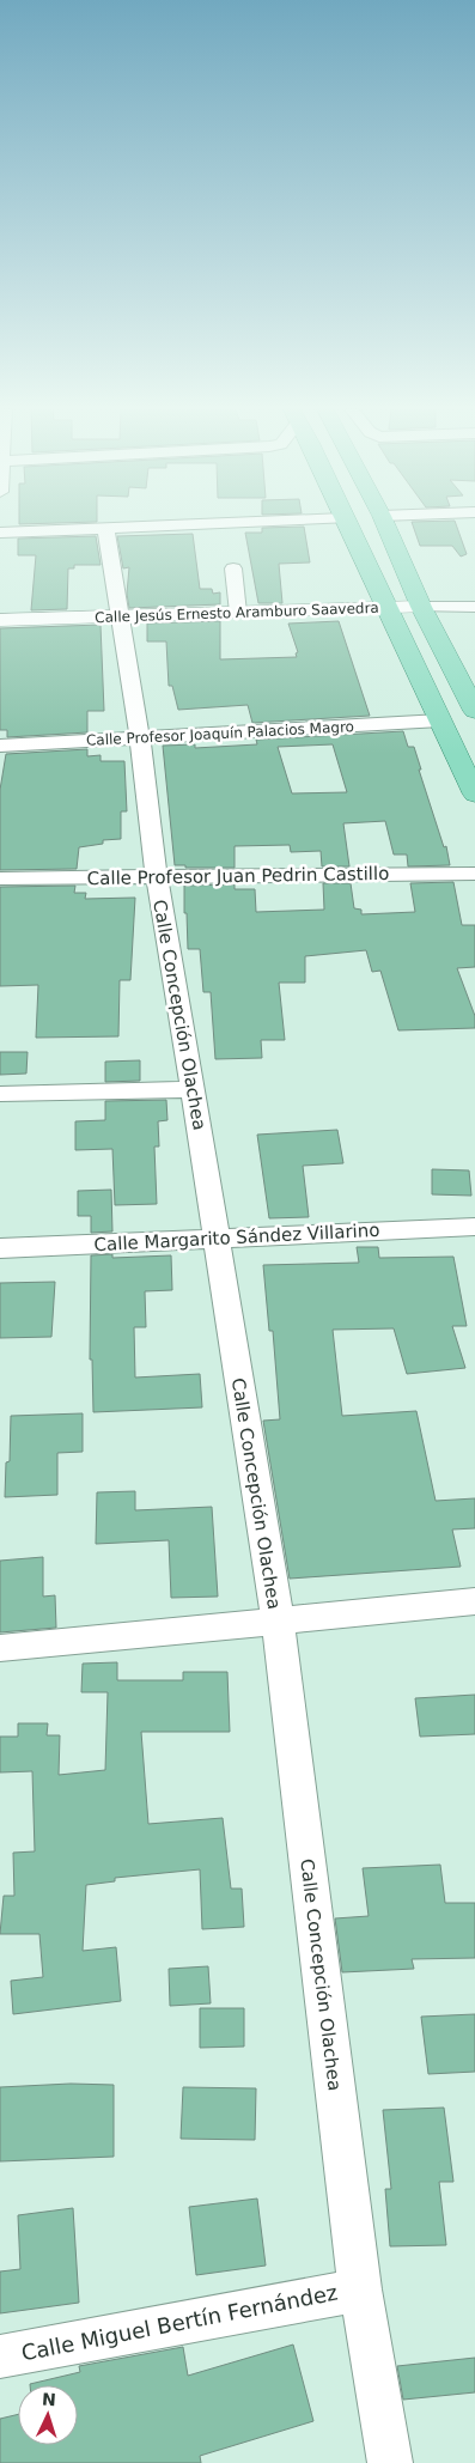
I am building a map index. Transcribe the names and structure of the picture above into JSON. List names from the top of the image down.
{
  "streets": {
    "street": [
      "Calle Jesús Ernesto Aramburo Saavedra",
      "Calle Profesor Joaquín Palacios Magro",
      "Calle Profesor Juan Pedrin Castillo",
      "Calle Concepción Olachea",
      "Calle Margarito Sández Villarino",
      "Calle Miguel Bertín Fernández"
    ]
  },
  "crossings": [
    ["Calle Jesús Ernesto Aramburo Saavedra", "Calle Concepción Olachea"],
    ["Calle Profesor Joaquín Palacios Magro", "Calle Concepción Olachea"],
    ["Calle Profesor Juan Pedrin Castillo", "Calle Concepción Olachea"],
    ["Calle Concepción Olachea", "Calle Margarito Sández Villarino"],
    ["Calle Concepción Olachea", "Calle Miguel Bertín Fernández"]
  ],
  "north": "top"
}
